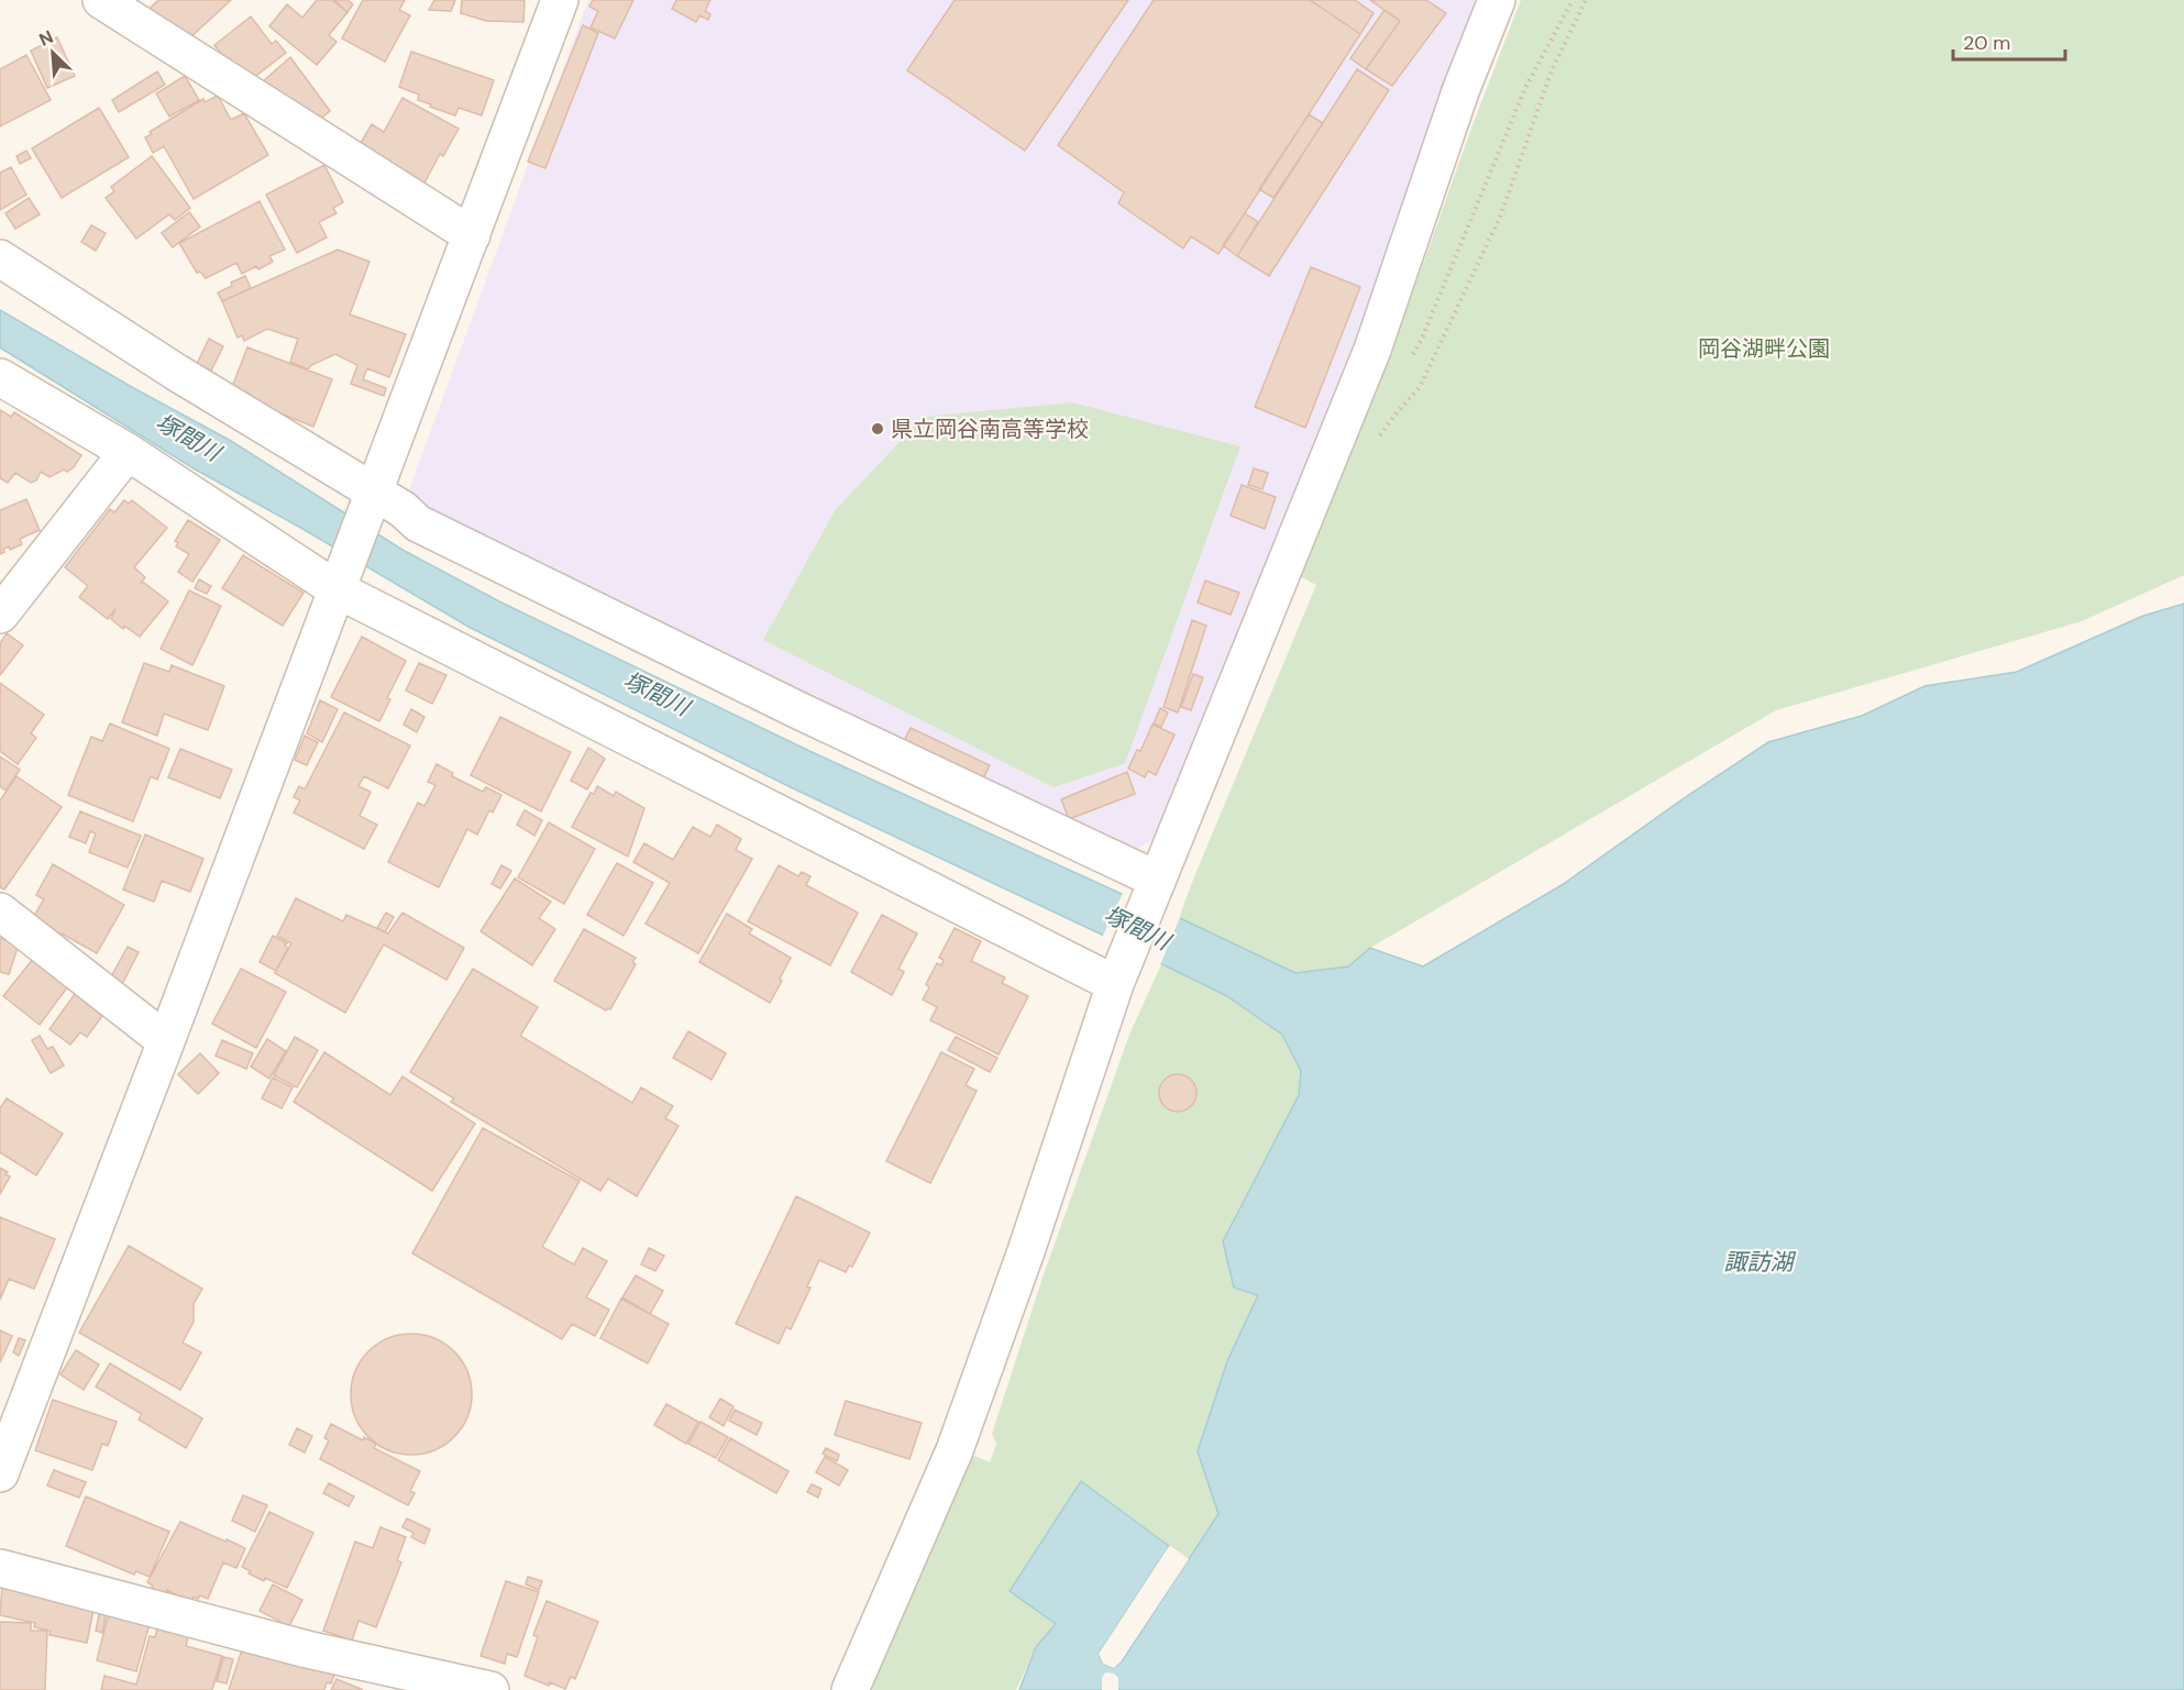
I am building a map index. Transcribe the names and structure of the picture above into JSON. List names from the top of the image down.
{
  "water": ["塚間川", "諏訪湖"],
  "parks": ["岡谷湖畔公園"],
  "places": ["県立岡谷南高等学校"],
  "scale_bar": "20 m",
  "north": "top left"
}
